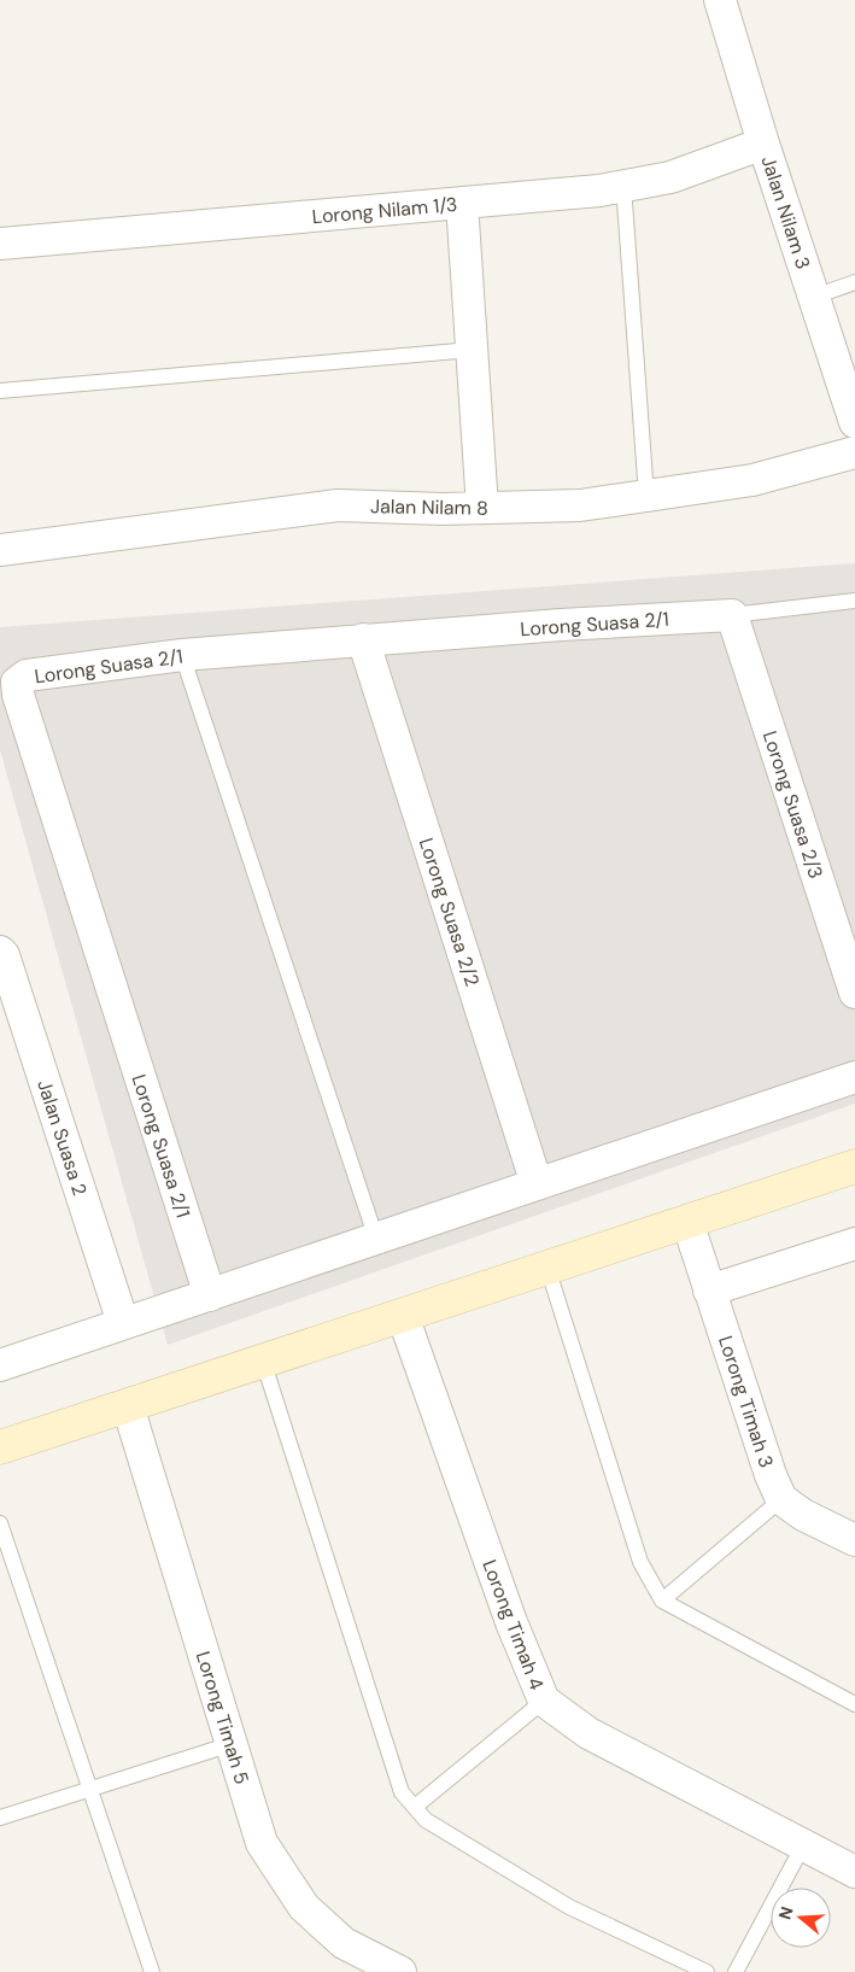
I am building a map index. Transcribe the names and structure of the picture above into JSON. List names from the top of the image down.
{
  "streets": {
    "street": [
      "Lorong Nilam 1/3",
      "Jalan Nilam 3",
      "Jalan Nilam 8",
      "Lorong Suasa 2/1",
      "Lorong Suasa 2/3",
      "Lorong Suasa 2/2",
      "Jalan Suasa 2",
      "Lorong Timah 3",
      "Lorong Timah 4",
      "Lorong Timah 5"
    ]
  },
  "crossings": [
    ["Lorong Nilam 1/3", "Jalan Nilam 3"],
    ["Lorong Suasa 2/1", "Lorong Suasa 2/3"],
    ["Lorong Suasa 2/1", "Lorong Suasa 2/2"]
  ],
  "north": "left"
}
